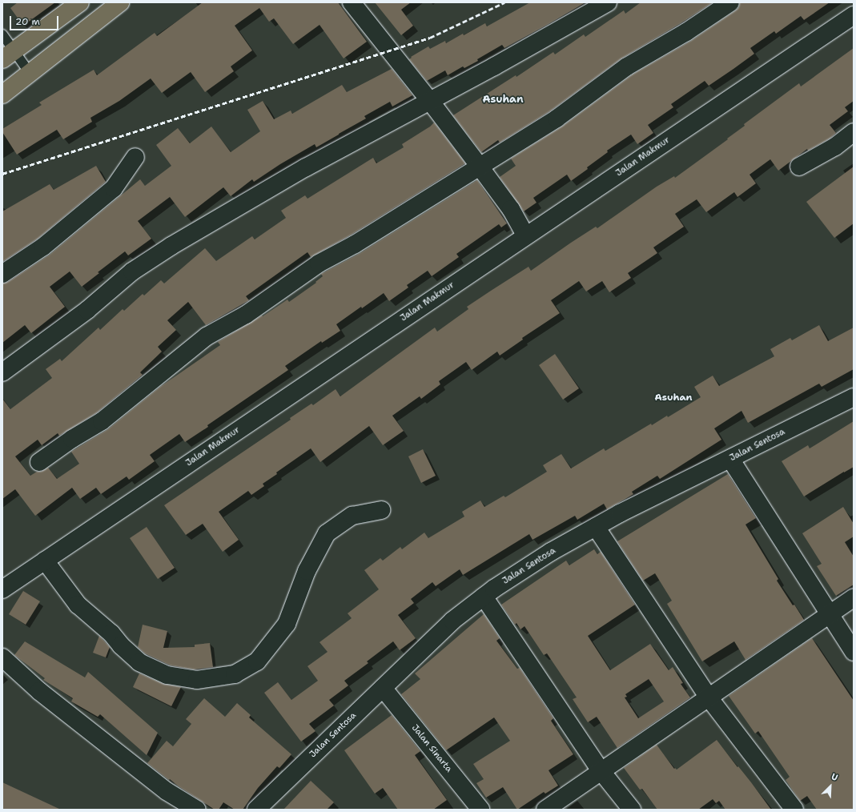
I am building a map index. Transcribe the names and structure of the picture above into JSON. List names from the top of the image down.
{
  "streets": {
    "street": ["Jalan Makmur", "Jalan Sentosa", "Jalan Sinarta"]
  },
  "crossings": [
    ["Jalan Sentosa", "Jalan Sinarta"]
  ],
  "districts": ["Asuhan", "Asuhan"],
  "scale_bar": "20 m",
  "north": "top right"
}
